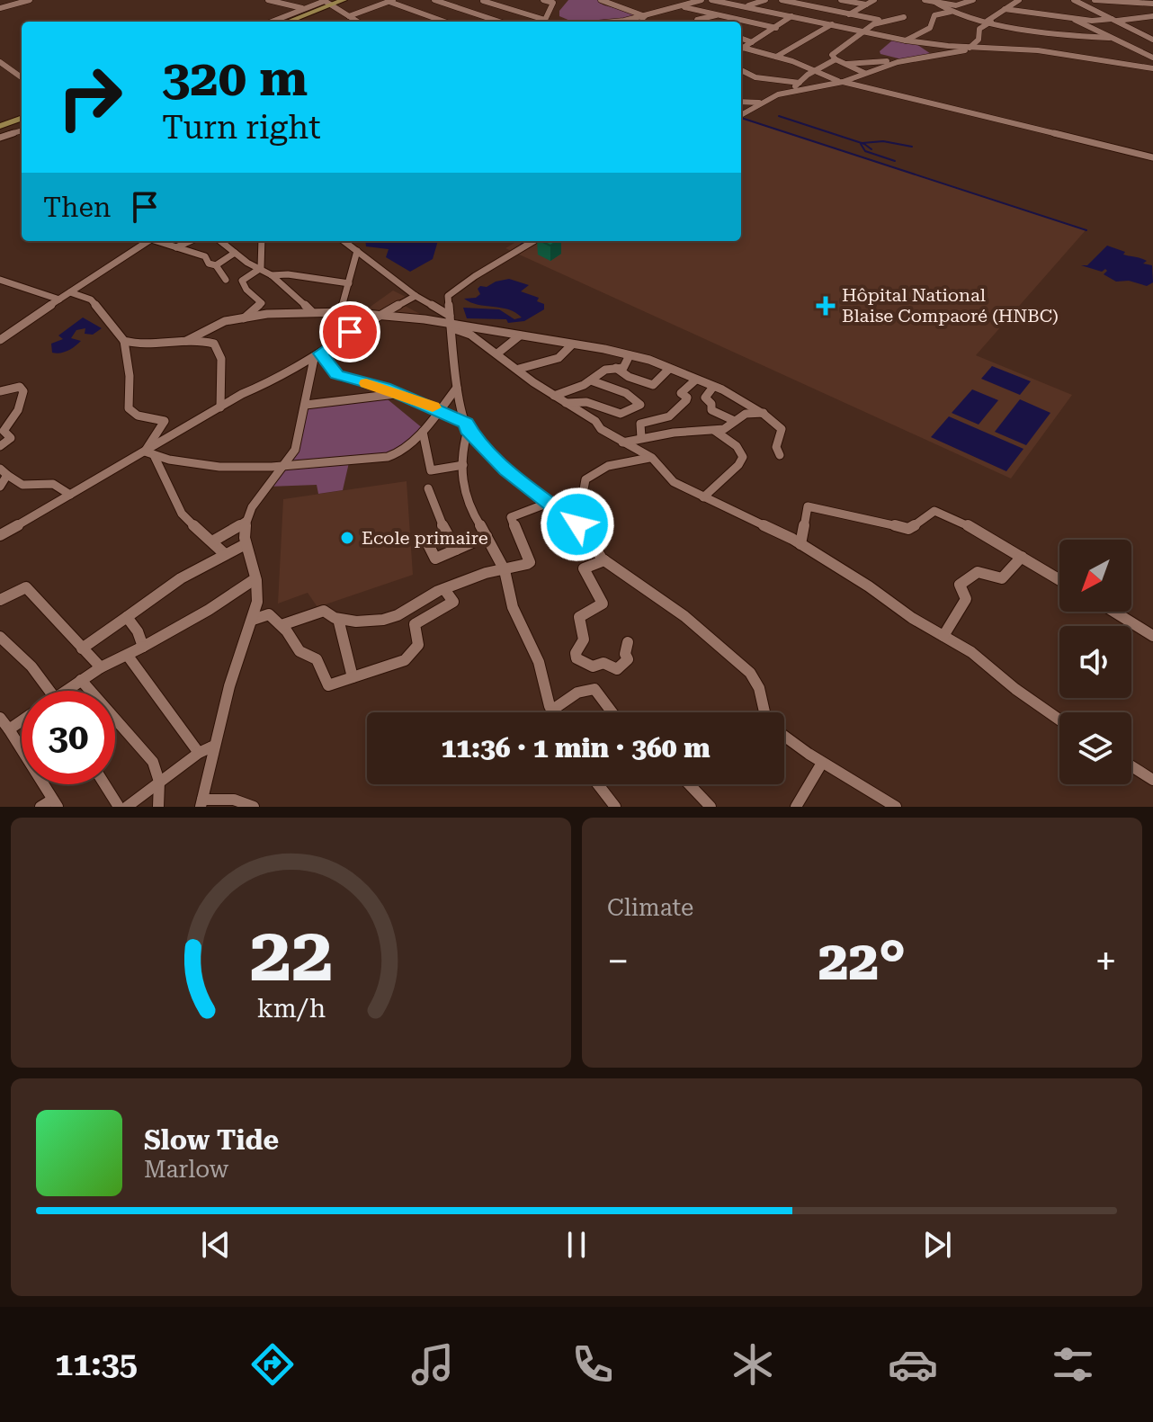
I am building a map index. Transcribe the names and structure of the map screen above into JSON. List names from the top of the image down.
{
  "places": {
    "health": ["Hôpital National Blaise Compaoré (HNBC)"],
    "other": ["Ecole primaire"]
  },
  "north": "bottom left",
  "page": {
    "turn": ["320 m", "Turn right"],
    "then": "Then",
    "limit": "30",
    "trip": "11:36 · 1 min · 360 m",
    "tile": "Climate",
    "heat": ["−", "22°", "+"],
    "song": ["Slow Tide", "Marlow"],
    "tabs": "11:35",
    "gauge": ["22", "km/h"]
  }
}
